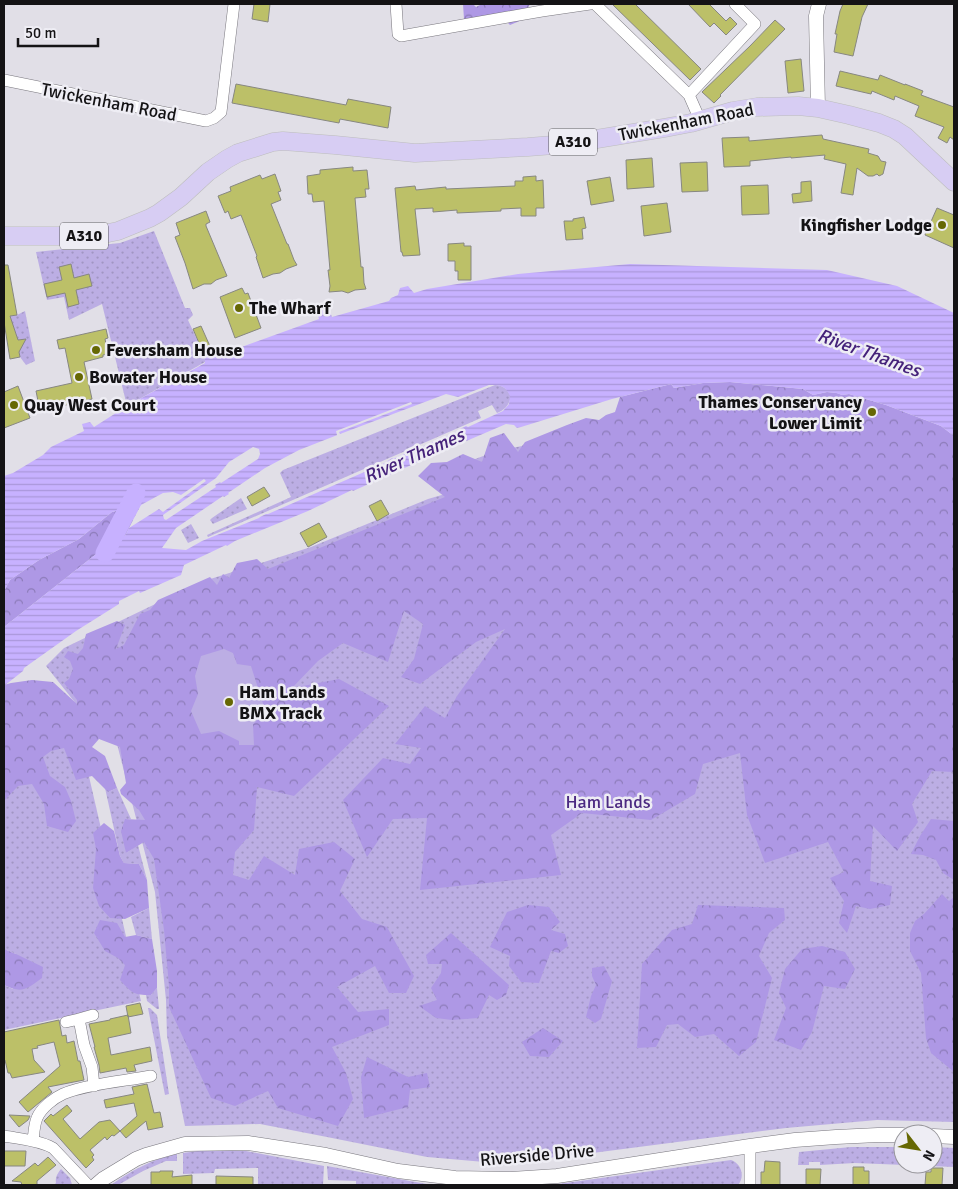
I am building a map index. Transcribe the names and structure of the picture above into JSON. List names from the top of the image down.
{
  "streets": {
    "main road": ["Twickenham Road", "A310"],
    "street": ["Riverside Drive"]
  },
  "water": ["River Thames"],
  "parks": ["Ham Lands"],
  "places": [
    "Kingfisher Lodge",
    "The Wharf",
    "Feversham House",
    "Bowater House",
    "Quay West Court",
    "Thames Conservancy Lower Limit",
    "Ham Lands BMX Track"
  ],
  "scale_bar": "50 m",
  "north": "bottom right"
}
